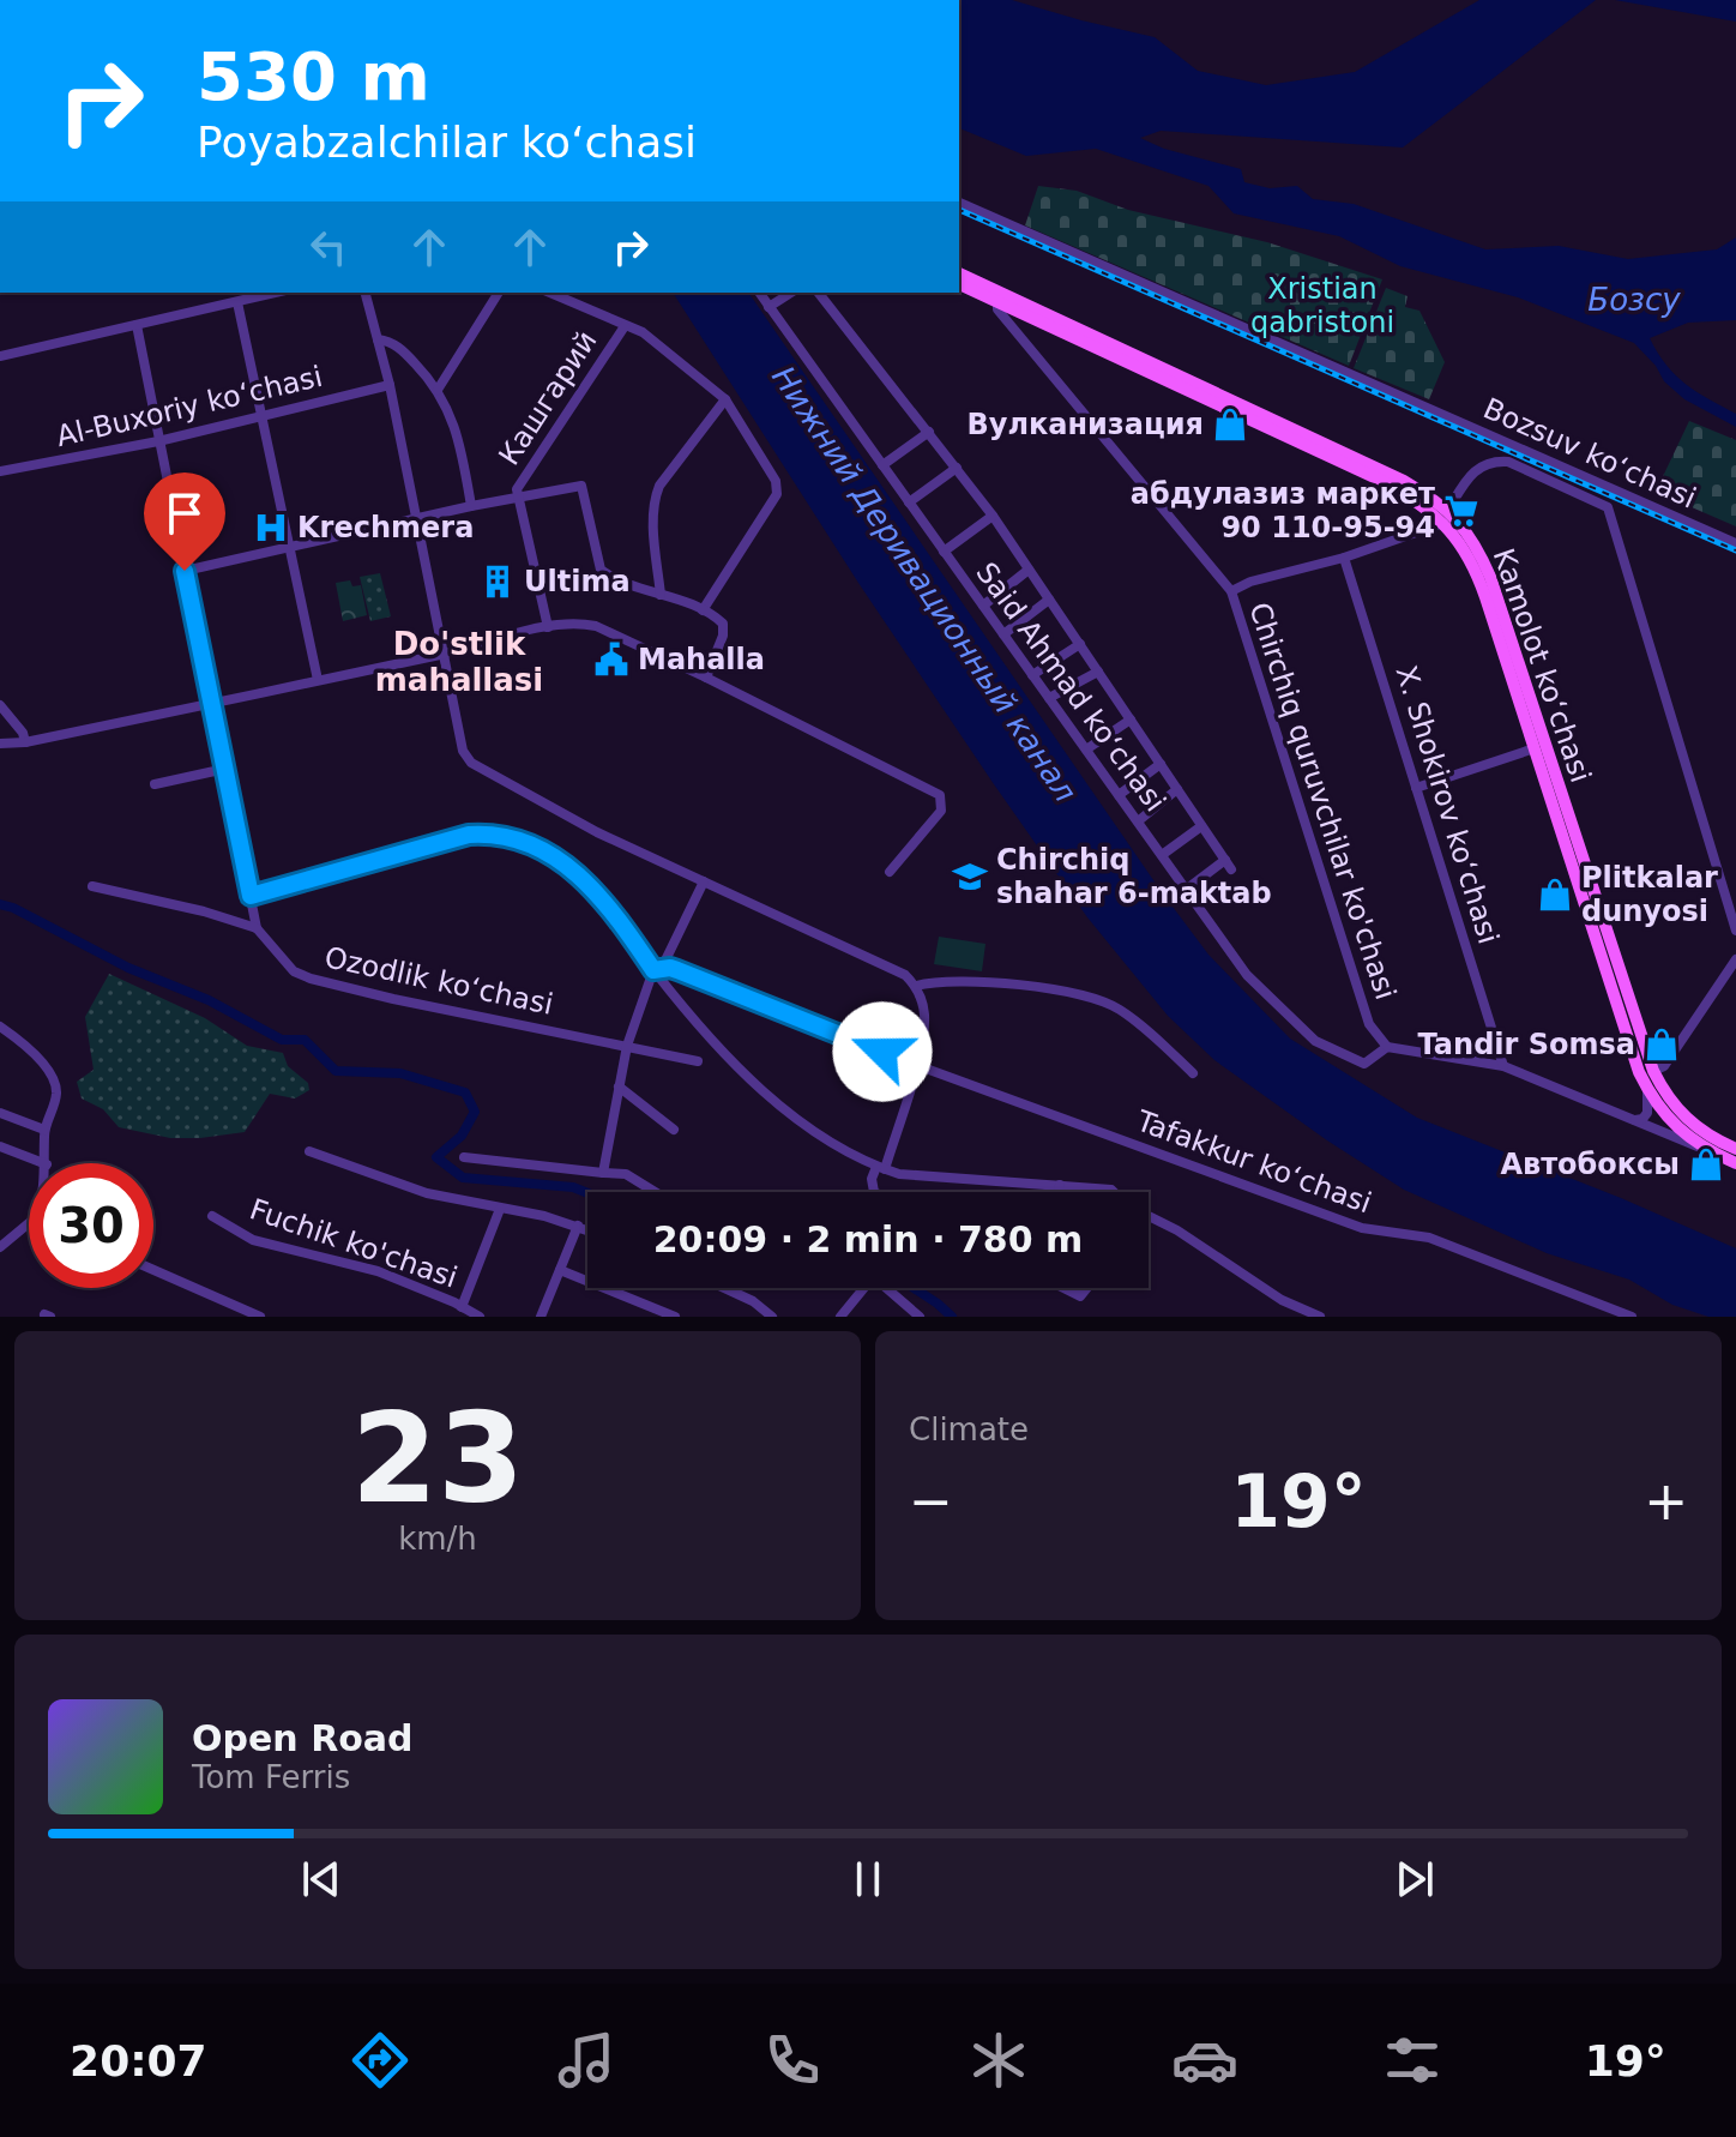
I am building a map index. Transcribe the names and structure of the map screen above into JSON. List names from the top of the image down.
{
  "streets": {
    "main road": ["Kamolot ko‘chasi"],
    "street": [
      "Кашгарий",
      "Al-Buxoriy ko‘chasi",
      "Bozsuv ko‘chasi",
      "Said Ahmad ko‘chasi",
      "Chirchiq quruvchilar ko'chasi",
      "X. Shokirov ko‘chasi",
      "Ozodlik ko‘chasi",
      "Tafakkur ko‘chasi",
      "Fuchik ko'chasi"
    ]
  },
  "crossings": [
    ["Said Ahmad ko‘chasi", "Chirchiq quruvchilar ko'chasi"],
    ["Said Ahmad ko‘chasi", "X. Shokirov ko‘chasi"]
  ],
  "districts": ["Do'stlik mahallasi"],
  "water": ["Бозсу", "Нижний Деривационный канал"],
  "parks": ["Xristian qabristoni"],
  "places": {
    "shop": [
      "Вулканизация",
      "Plitkalar dunyosi",
      "Tandir Somsa",
      "Автобоксы"
    ],
    "supermarket": ["абдулазиз маркет 90 110-95-94"],
    "hospital": ["Krechmera"],
    "building": ["Ultima"],
    "public building": ["Mahalla"],
    "school or university": ["Chirchiq shahar 6-maktab"]
  },
  "page": {
    "turn": ["530 m", "Poyabzalchilar ko‘chasi"],
    "limit": "30",
    "trip": "20:09 · 2 min · 780 m",
    "tile": [
      ["23", "km/h"],
      "Climate"
    ],
    "heat": ["−", "19°", "+"],
    "song": ["Open Road", "Tom Ferris"],
    "tabs": ["20:07", "19°"]
  }
}
